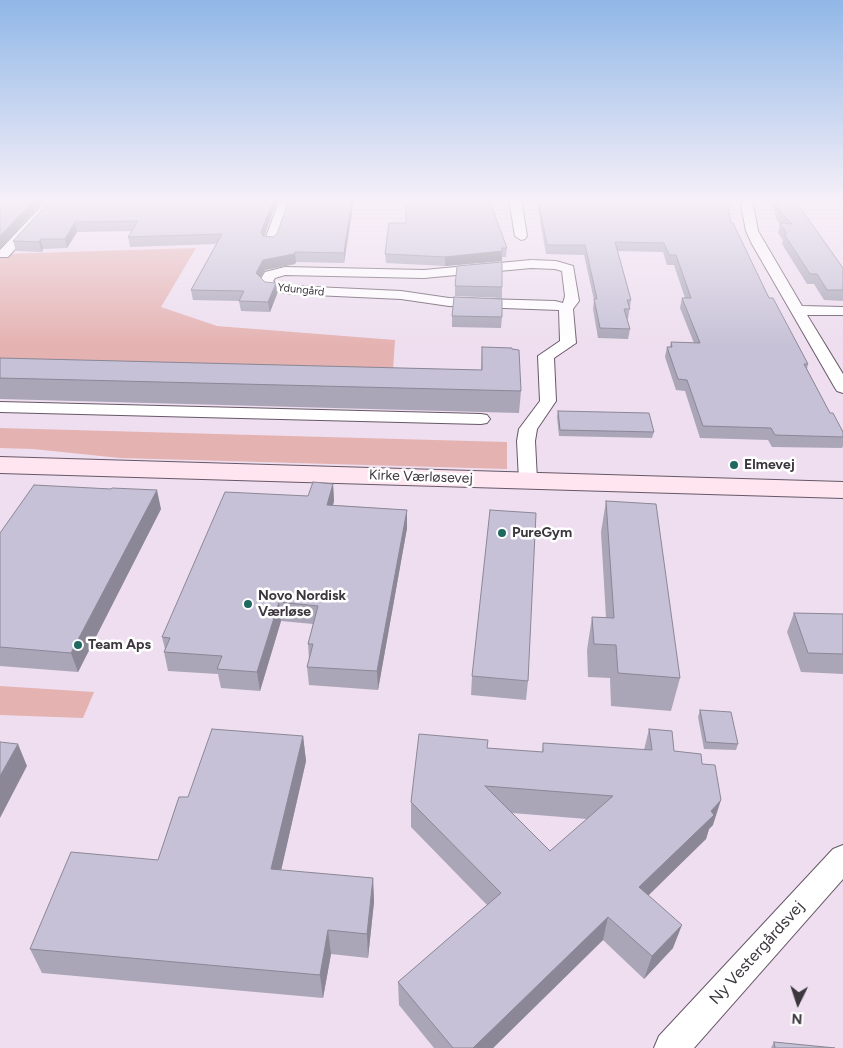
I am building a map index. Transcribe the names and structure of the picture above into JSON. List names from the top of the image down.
{
  "streets": {
    "street": ["Ydungård", "Kirke Værløsevej", "Ny Vestergårdsvej"]
  },
  "crossings": [
    ["Ydungård", "Kirke Værløsevej"]
  ],
  "places": [
    "Elmevej",
    "PureGym",
    "Novo Nordisk Værløse",
    "Team Aps"
  ],
  "north": "bottom"
}
